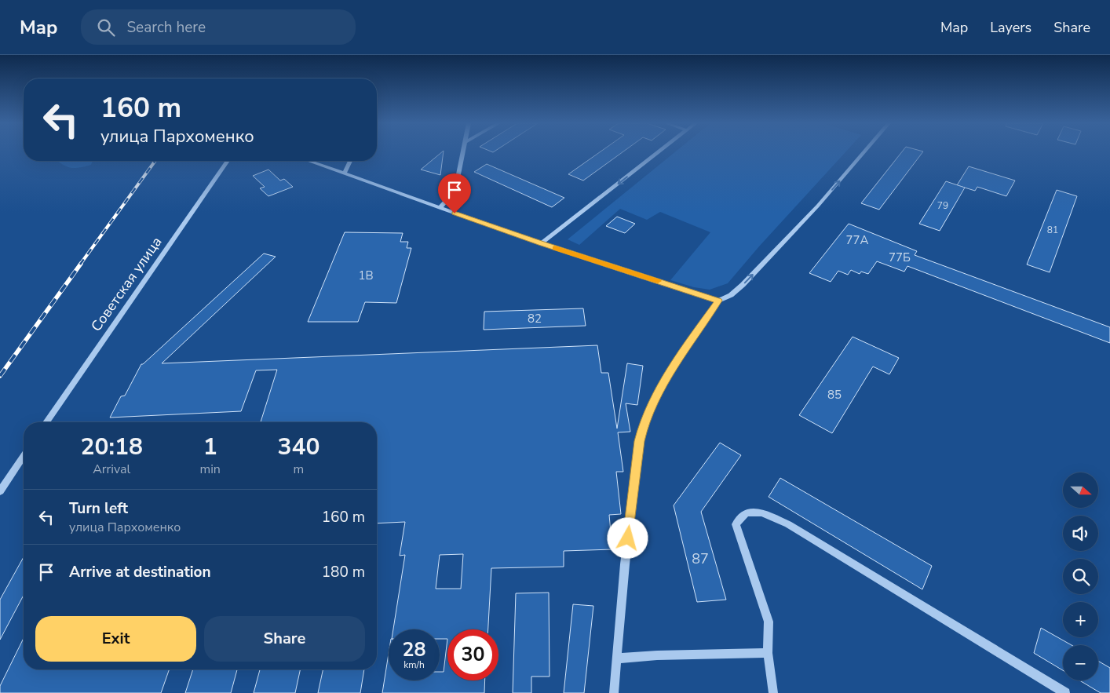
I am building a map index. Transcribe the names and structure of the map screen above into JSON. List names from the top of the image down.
{
  "streets": {
    "street": ["Советская улица"]
  },
  "house_numbers": [
    "79",
    "81",
    "77А",
    "77Б",
    "1В",
    "82",
    "85",
    "87"
  ],
  "north": "right",
  "page": {
    "header": "Map",
    "search": "Search here",
    "nav": ["Map", "Layers", "Share"],
    "turn": ["160 m", "улица Пархоменко"],
    "eta": [
      "20:18",
      "Arrival",
      "1",
      "min",
      "340",
      "m"
    ],
    "map_buttons": ["+", "−"],
    "list": [
      {
        "name": "Turn left",
        "note": "улица Пархоменко",
        "value": "160 m"
      },
      {
        "name": "Arrive at destination",
        "value": "180 m"
      }
    ],
    "buttons": ["Exit", "Share"],
    "speed": "28 km/h",
    "limit": "30"
  }
}
